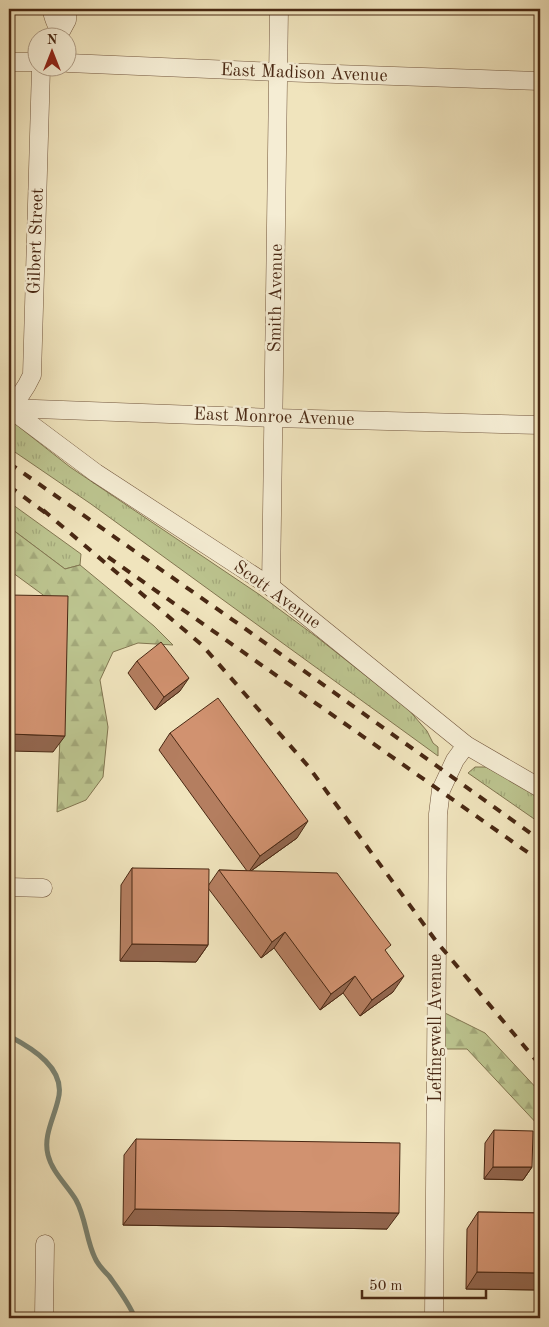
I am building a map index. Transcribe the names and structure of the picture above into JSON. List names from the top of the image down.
{
  "streets": {
    "street": [
      "East Madison Avenue",
      "Gilbert Street",
      "Smith Avenue",
      "East Monroe Avenue",
      "Scott Avenue",
      "Leffingwell Avenue"
    ]
  },
  "crossings": [
    ["East Madison Avenue", "Smith Avenue"],
    ["Gilbert Street", "East Monroe Avenue"],
    ["Gilbert Street", "Scott Avenue"],
    ["Smith Avenue", "East Monroe Avenue"],
    ["Smith Avenue", "Scott Avenue"],
    ["East Monroe Avenue", "Scott Avenue"],
    ["Scott Avenue", "Leffingwell Avenue"]
  ],
  "scale_bar": "50 m",
  "north": "top"
}
